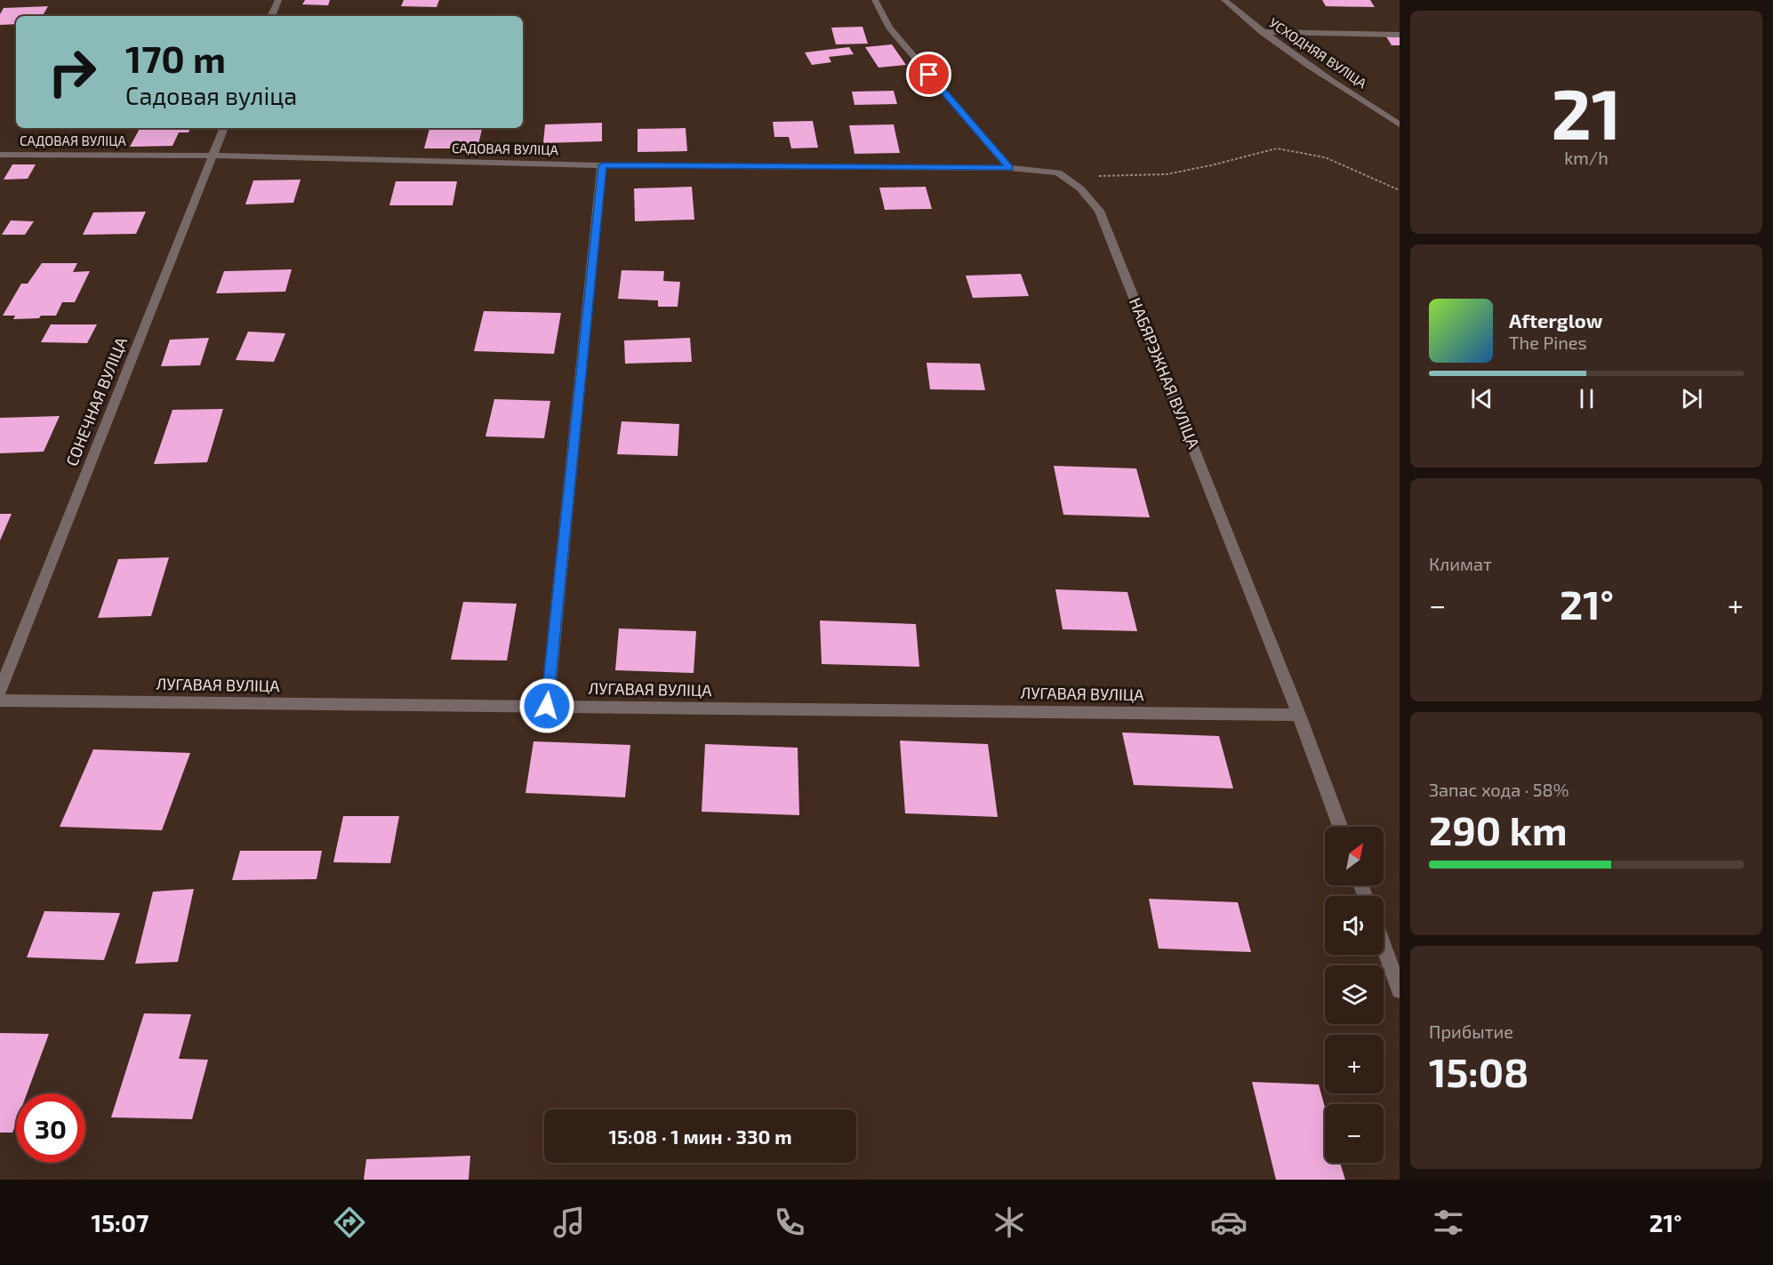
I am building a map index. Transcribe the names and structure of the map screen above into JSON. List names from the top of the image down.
{
  "streets": {
    "street": [
      "УСХОДНЯЯ ВУЛІЦА",
      "САДОВАЯ ВУЛІЦА",
      "НАБЯРЭЖНАЯ ВУЛІЦА",
      "СОНЕЧНАЯ ВУЛІЦА",
      "ЛУГАВАЯ ВУЛІЦА"
    ]
  },
  "crossings": [
    ["САДОВАЯ ВУЛІЦА", "СОНЕЧНАЯ ВУЛІЦА"],
    ["НАБЯРЭЖНАЯ ВУЛІЦА", "ЛУГАВАЯ ВУЛІЦА"]
  ],
  "north": "top right",
  "page": {
    "tile": [
      ["21", "km/h"],
      "Климат",
      ["Запас хода · 58%", "290 km"],
      ["Прибытие", "15:08"]
    ],
    "turn": ["170 m", "Садовая вуліца"],
    "song": ["Afterglow", "The Pines"],
    "heat": ["−", "21°", "+"],
    "map_buttons": ["+", "−"],
    "limit": "30",
    "trip": "15:08 · 1 мин · 330 m",
    "tabs": ["15:07", "21°"]
  }
}
